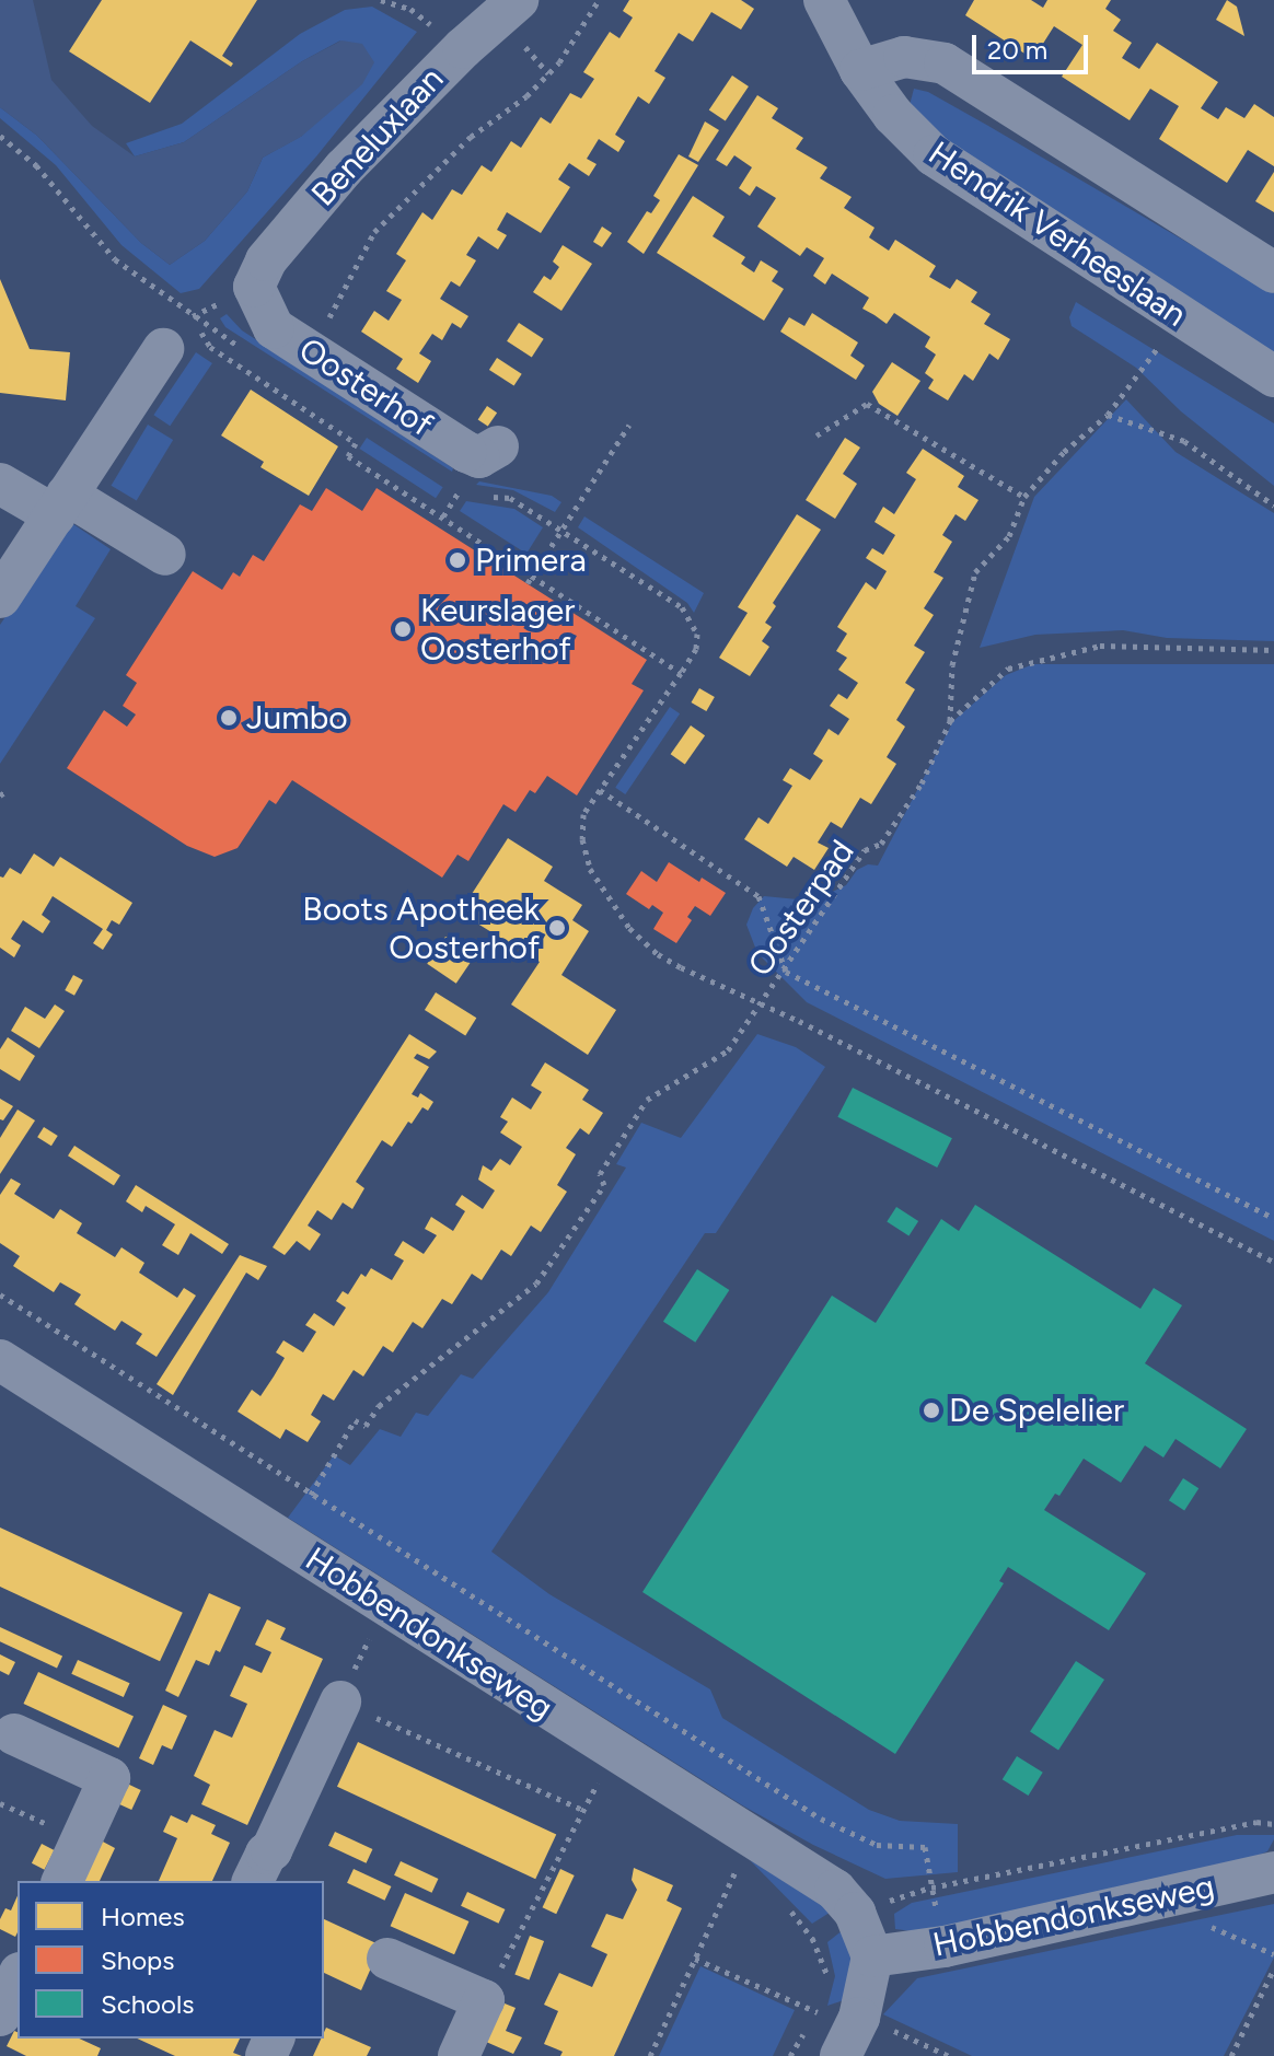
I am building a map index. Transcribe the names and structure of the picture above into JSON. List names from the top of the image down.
{
  "streets": {
    "street": [
      "Beneluxlaan",
      "Hendrik Verheeslaan",
      "Oosterhof",
      "Hobbendonkseweg"
    ],
    "path": ["Oosterpad"]
  },
  "crossings": [
    ["Beneluxlaan", "Oosterhof"]
  ],
  "places": [
    "Primera",
    "Keurslager Oosterhof",
    "Jumbo",
    "Boots Apotheek Oosterhof",
    "De Spelelier"
  ],
  "legend": ["Homes", "Shops", "Schools"],
  "scale_bar": "20 m"
}
